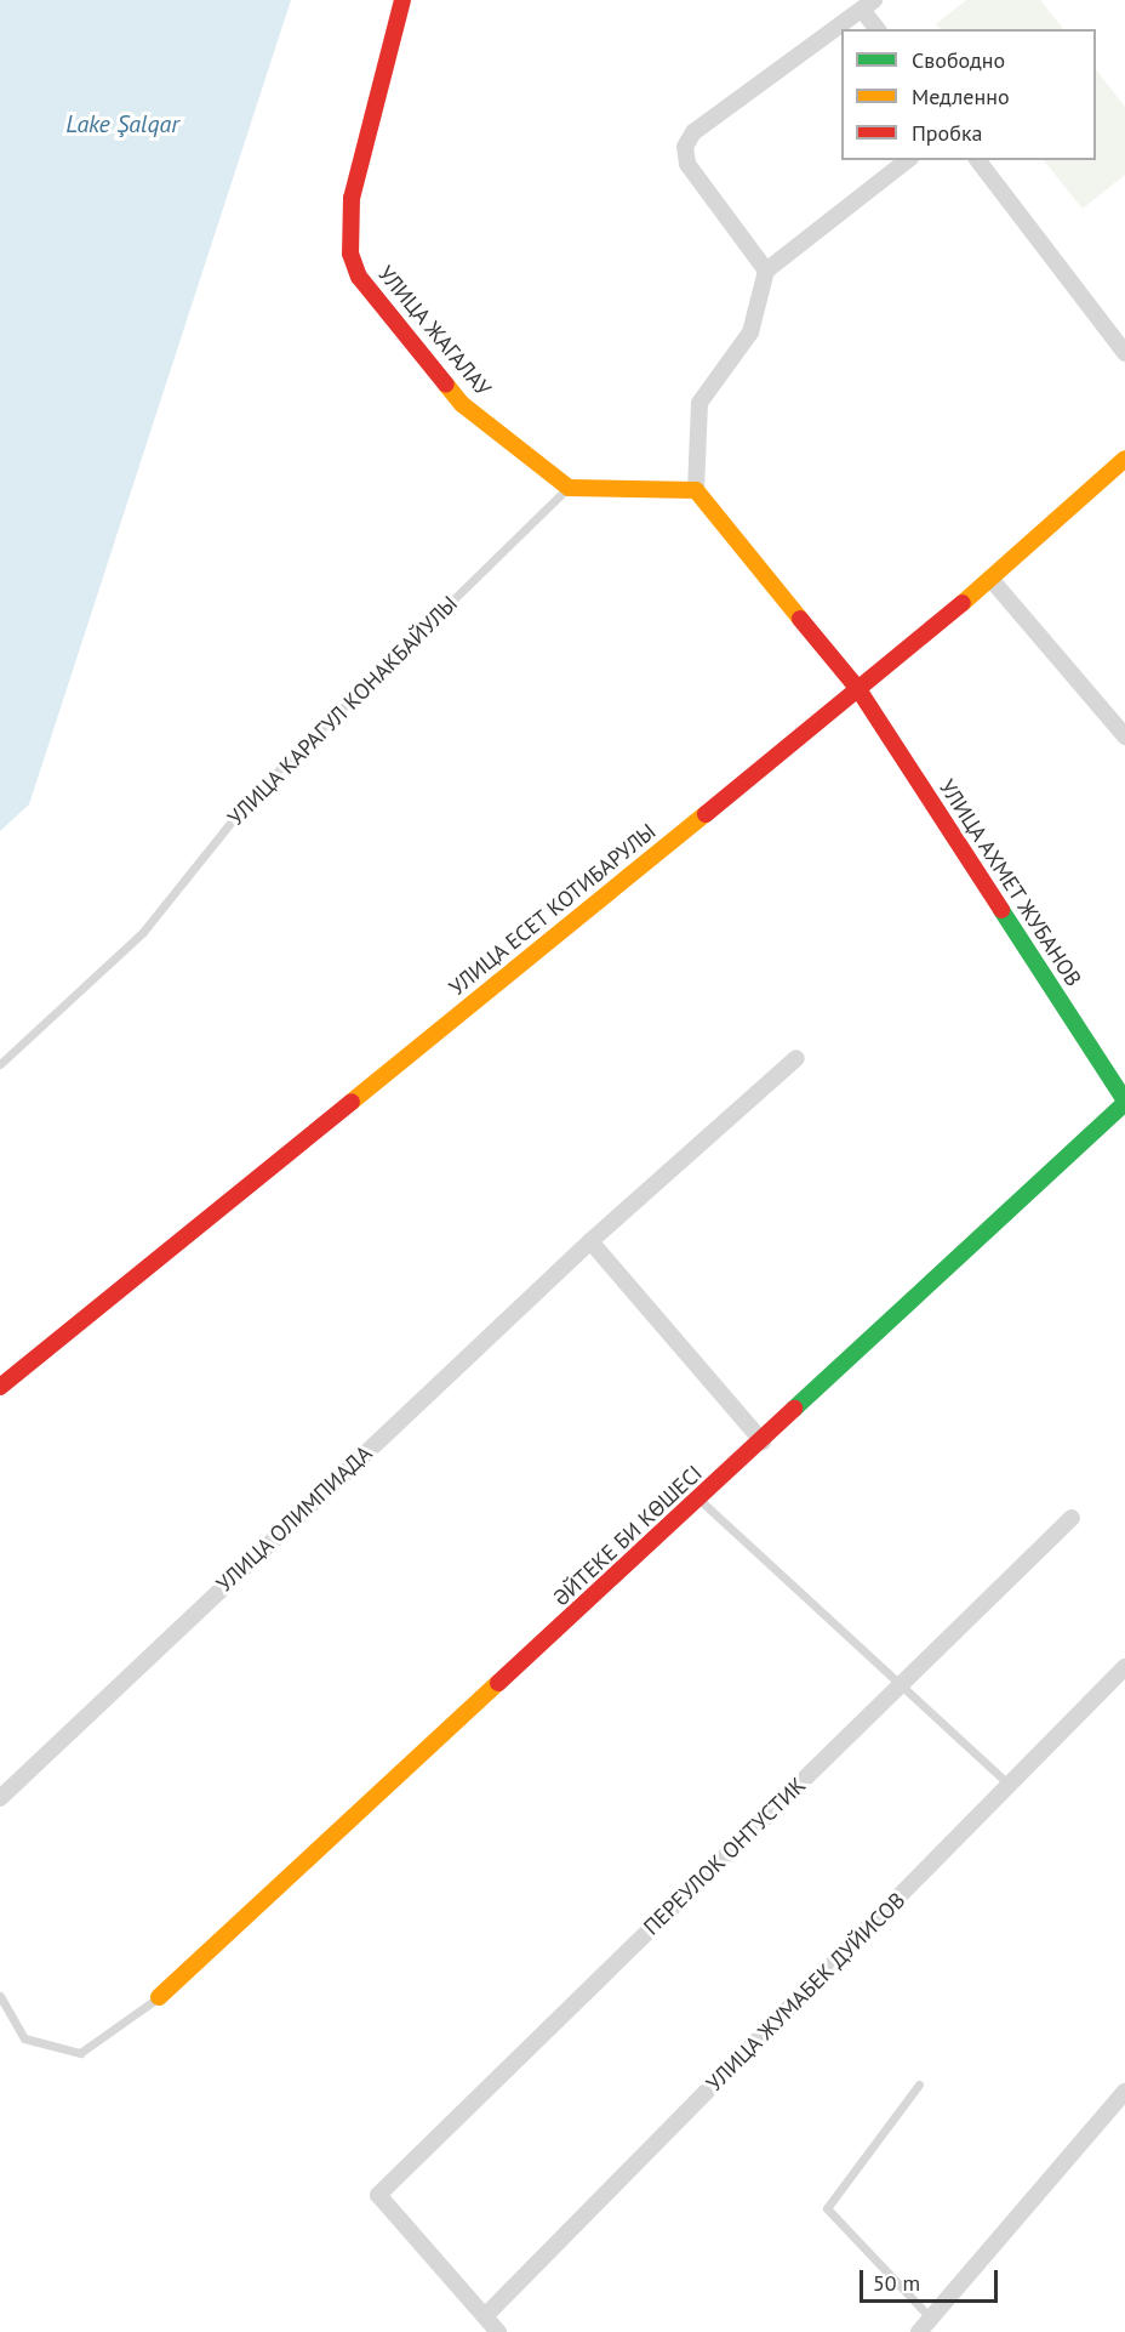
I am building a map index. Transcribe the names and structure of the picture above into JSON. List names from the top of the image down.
{
  "streets": {
    "street": [
      "УЛИЦА ЖАГАЛАУ",
      "УЛИЦА АХМЕТ ЖУБАНОВ",
      "УЛИЦА ЕСЕТ КОТИБАРУЛЫ",
      "УЛИЦА ОЛИМПИАДА",
      "ӘЙТЕКЕ БИ КӨШЕСІ",
      "ПЕРЕУЛОК ОНТУСТИК",
      "УЛИЦА ЖУМАБЕК ДУЙИСОВ"
    ],
    "lane": ["УЛИЦА КАРАГУЛ КОНАКБАЙУЛЫ"]
  },
  "crossings": [
    ["УЛИЦА ЖАГАЛАУ", "УЛИЦА КАРАГУЛ КОНАКБАЙУЛЫ"],
    ["УЛИЦА АХМЕТ ЖУБАНОВ", "УЛИЦА ЕСЕТ КОТИБАРУЛЫ"],
    ["УЛИЦА АХМЕТ ЖУБАНОВ", "ӘЙТЕКЕ БИ КӨШЕСІ"],
    ["ПЕРЕУЛОК ОНТУСТИК", "УЛИЦА ЖУМАБЕК ДУЙИСОВ"]
  ],
  "water": ["Lake Şalqar"],
  "legend": ["Свободно", "Медленно", "Пробка"],
  "scale_bar": "50 m"
}
